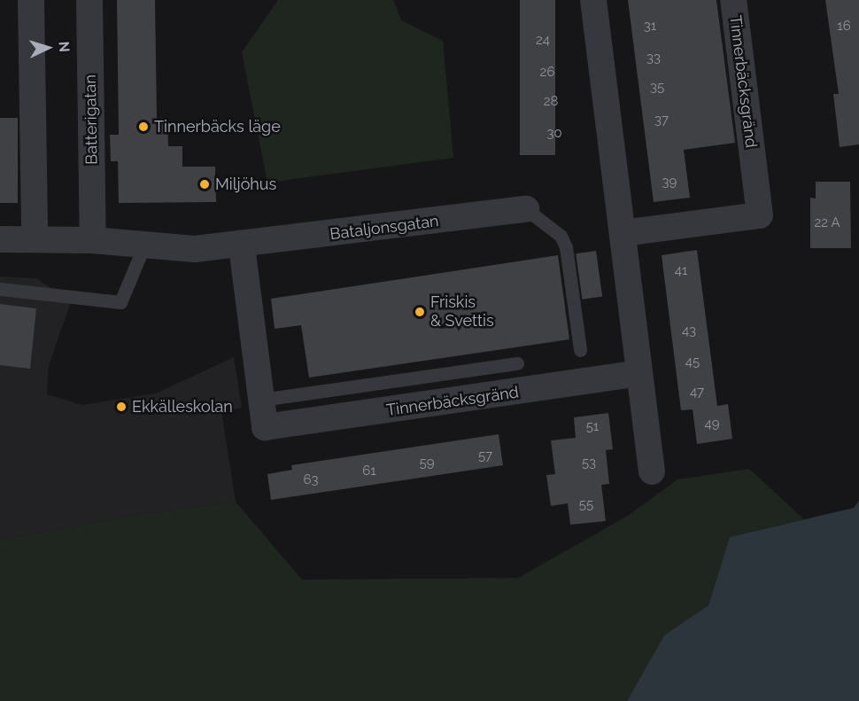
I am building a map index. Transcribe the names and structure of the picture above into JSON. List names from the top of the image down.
{
  "streets": {
    "street": ["Tinnerbäcksgränd", "Batterigatan", "Bataljonsgatan"]
  },
  "crossings": [
    ["Batterigatan", "Bataljonsgatan"]
  ],
  "places": [
    "Tinnerbäcks läge",
    "Miljöhus",
    "Friskis & Svettis",
    "Ekkälleskolan"
  ],
  "house_numbers": [
    "31",
    "16",
    "24",
    "33",
    "26",
    "35",
    "28",
    "37",
    "30",
    "39",
    "22 A",
    "41",
    "43",
    "45",
    "47",
    "49",
    "51",
    "57",
    "59",
    "53",
    "61",
    "63",
    "55"
  ],
  "north": "right"
}
